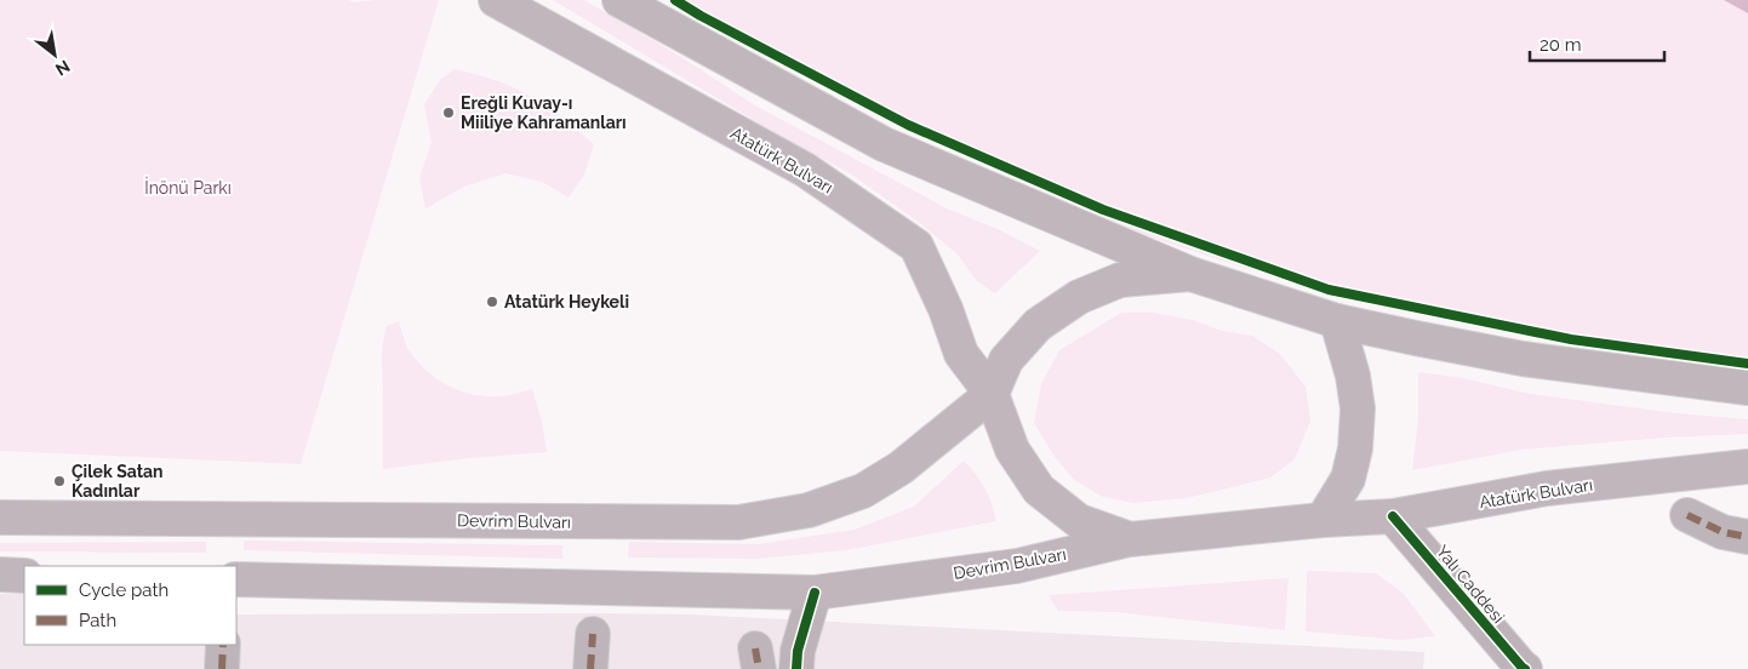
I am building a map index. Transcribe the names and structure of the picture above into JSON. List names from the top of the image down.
{
  "streets": {
    "main road": ["Atatürk Bulvarı", "Devrim Bulvarı"],
    "street": ["Yalı Caddesi"]
  },
  "crossings": [
    ["Atatürk Bulvarı", "Devrim Bulvarı"],
    ["Atatürk Bulvarı", "Yalı Caddesi"]
  ],
  "parks": ["İnönü Parkı"],
  "places": ["Ereğli Kuvay-ı Miiliye Kahramanları", "Atatürk Heykeli", "Çilek Satan Kadınlar"],
  "legend": ["Cycle path", "Path"],
  "scale_bar": "20 m",
  "north": "bottom right"
}
